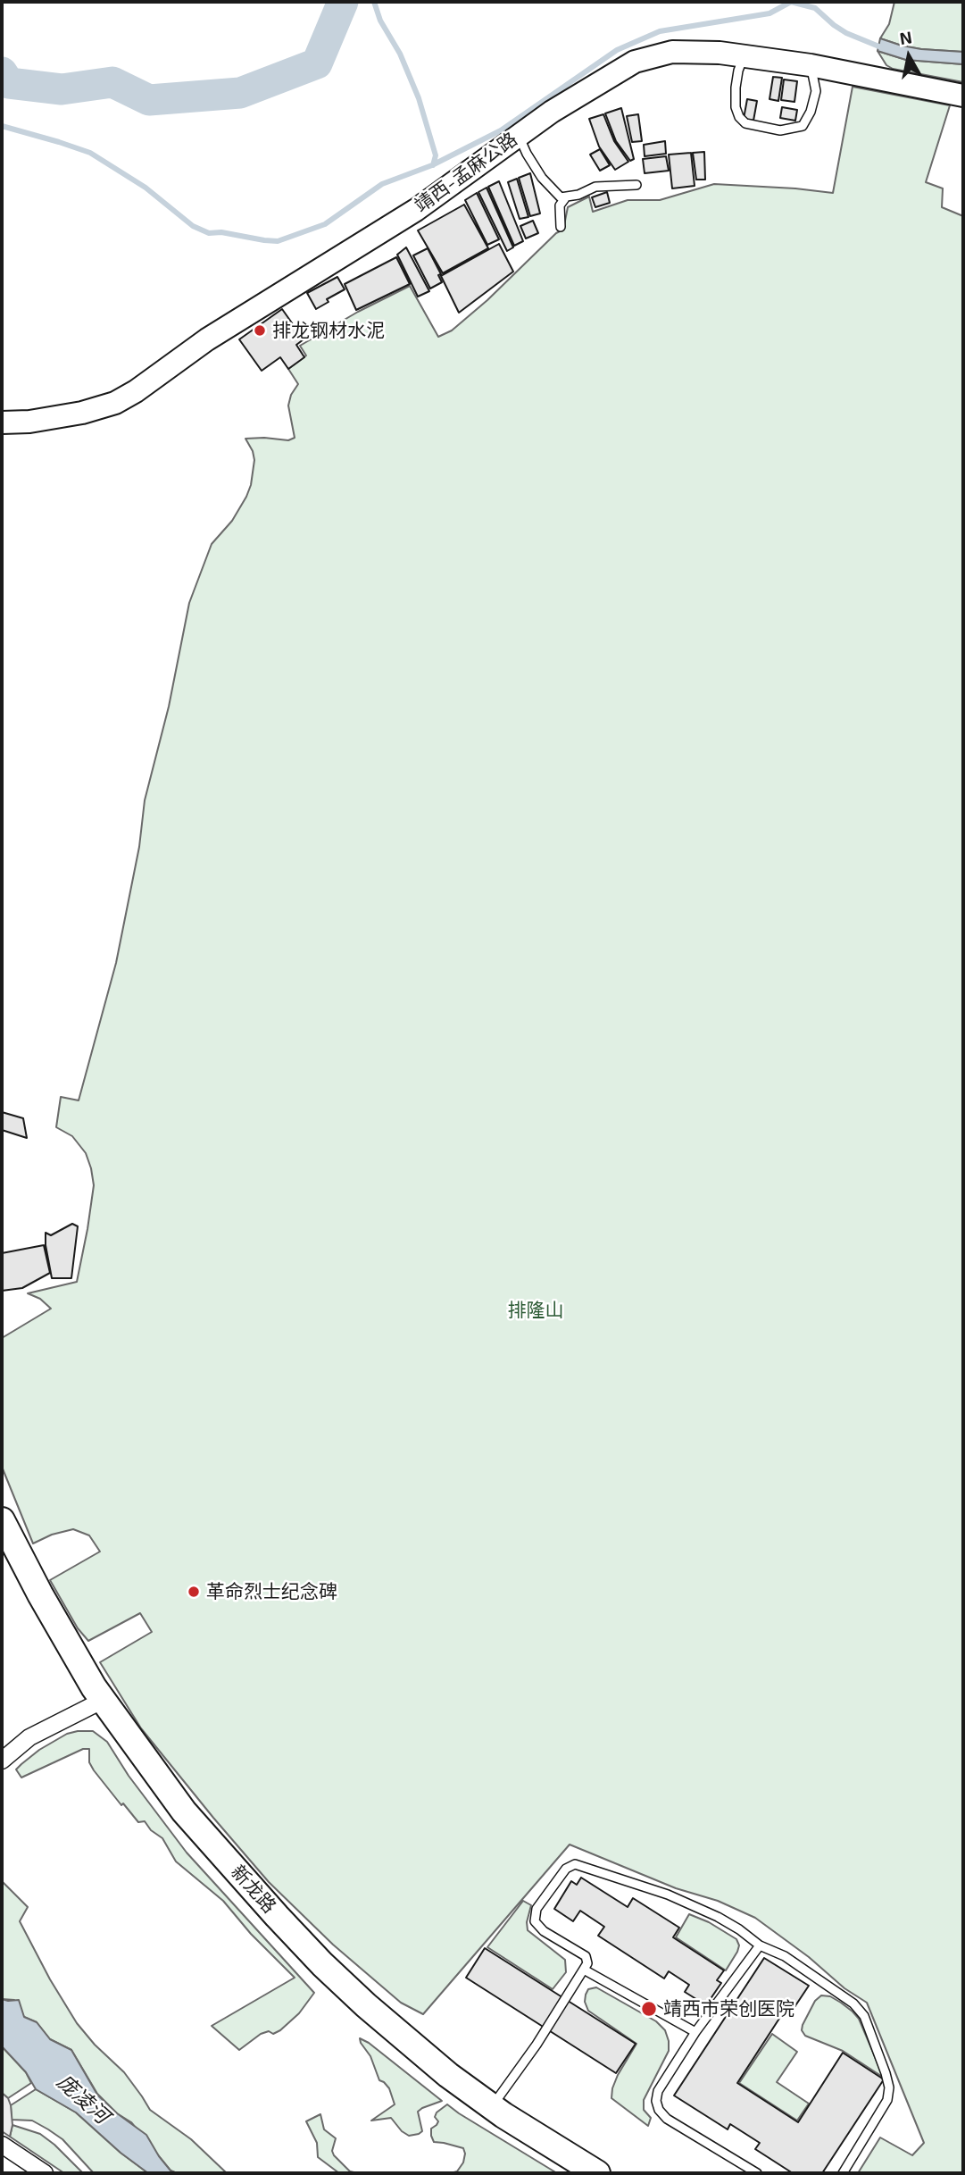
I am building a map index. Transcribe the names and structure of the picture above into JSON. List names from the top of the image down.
{
  "streets": {
    "main road": ["靖西-孟麻公路", "新龙路"]
  },
  "water": ["庞凌河"],
  "parks": ["排隆山"],
  "places": ["排龙钢材水泥", "革命烈士纪念碑", "靖西市荣创医院"],
  "north": "top"
}
